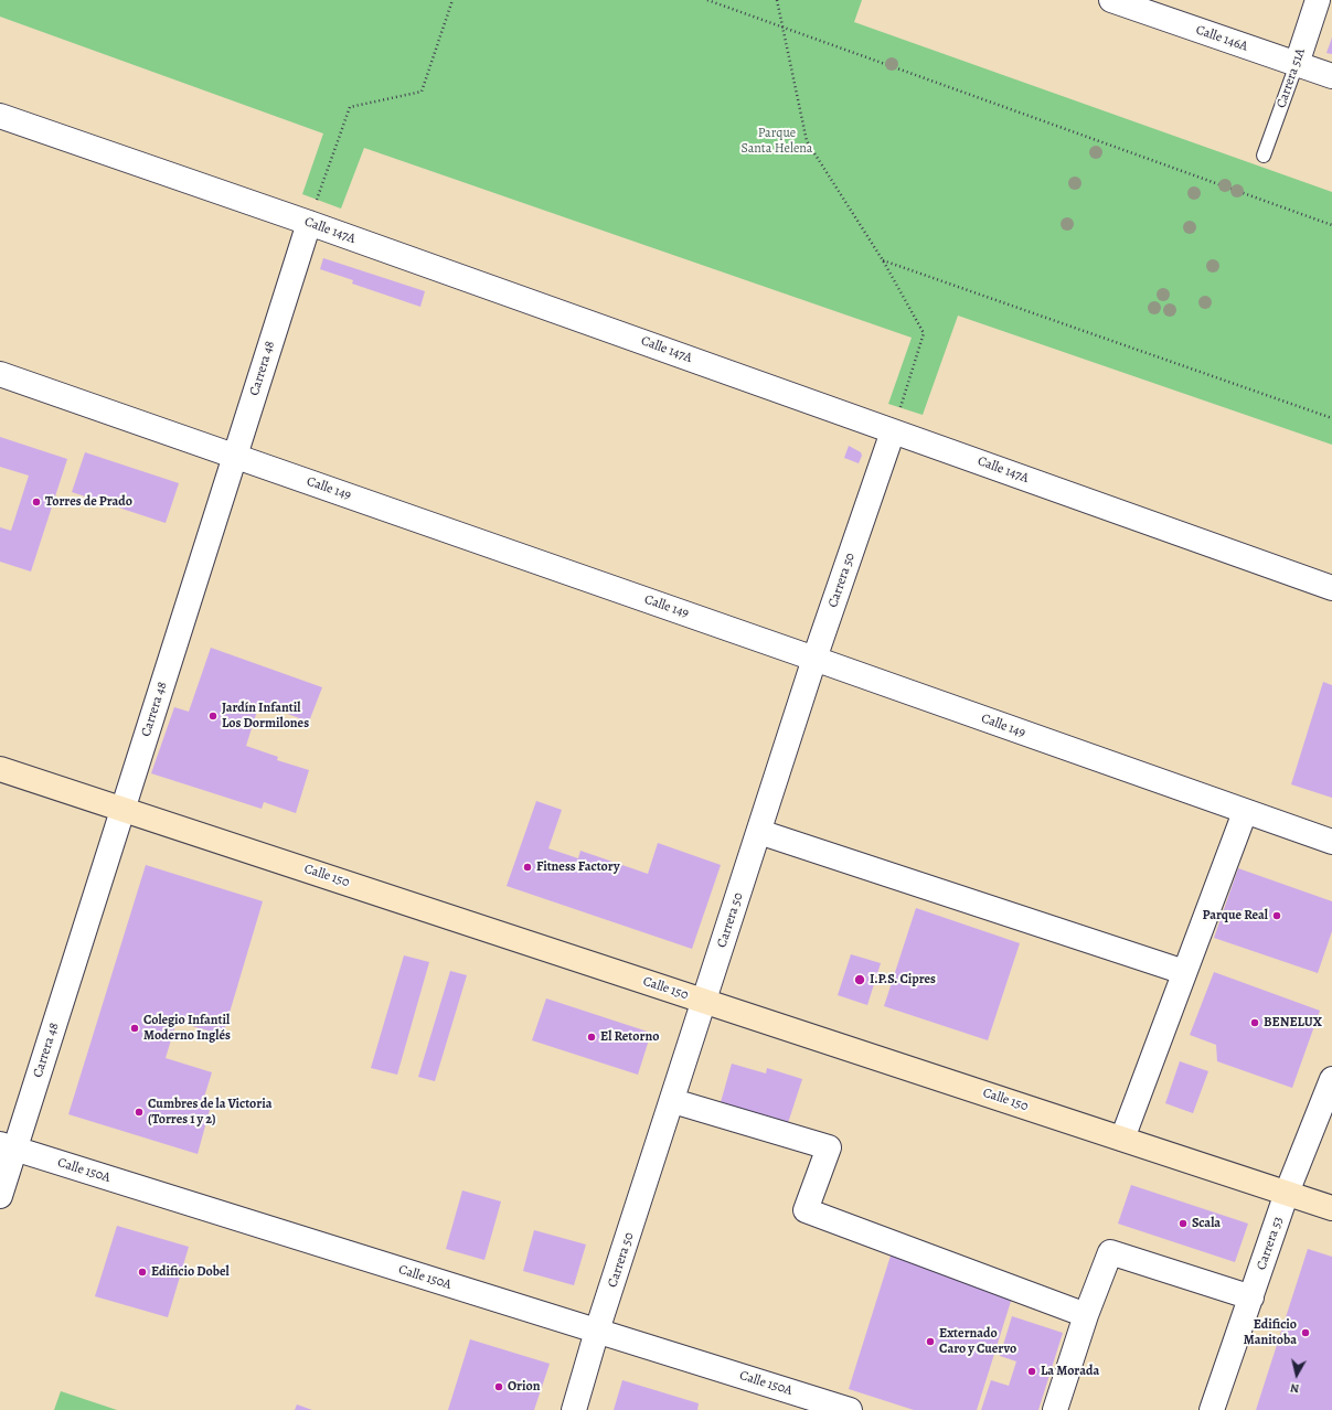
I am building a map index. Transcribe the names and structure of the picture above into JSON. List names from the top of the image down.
{
  "streets": {
    "street": [
      "Calle 146A",
      "Carrera 51A",
      "Calle 147A",
      "Carrera 48",
      "Calle 149",
      "Carrera 50",
      "Calle 150",
      "Calle 150A",
      "Carrera 53"
    ]
  },
  "crossings": [
    ["Calle 146A", "Carrera 51A"],
    ["Calle 147A", "Carrera 48"],
    ["Calle 147A", "Carrera 50"],
    ["Carrera 48", "Calle 149"],
    ["Carrera 48", "Calle 150"],
    ["Carrera 48", "Calle 150A"],
    ["Calle 149", "Carrera 50"],
    ["Carrera 50", "Calle 150"],
    ["Carrera 50", "Calle 150A"],
    ["Calle 150", "Carrera 53"]
  ],
  "parks": ["Parque Santa Helena"],
  "places": [
    "Torres de Prado",
    "Jardín Infantil Los Dormilones",
    "Fitness Factory",
    "Parque Real",
    "I.P.S. Cipres",
    "BENELUX",
    "Colegio Infantil Moderno Inglés",
    "El Retorno",
    "Cumbres de la Victoria (Torres 1 y 2)",
    "Scala",
    "Edificio Dobel",
    "Edificio Manitoba",
    "Externado Caro y Cuervo",
    "La Morada",
    "Orion"
  ],
  "north": "bottom"
}
